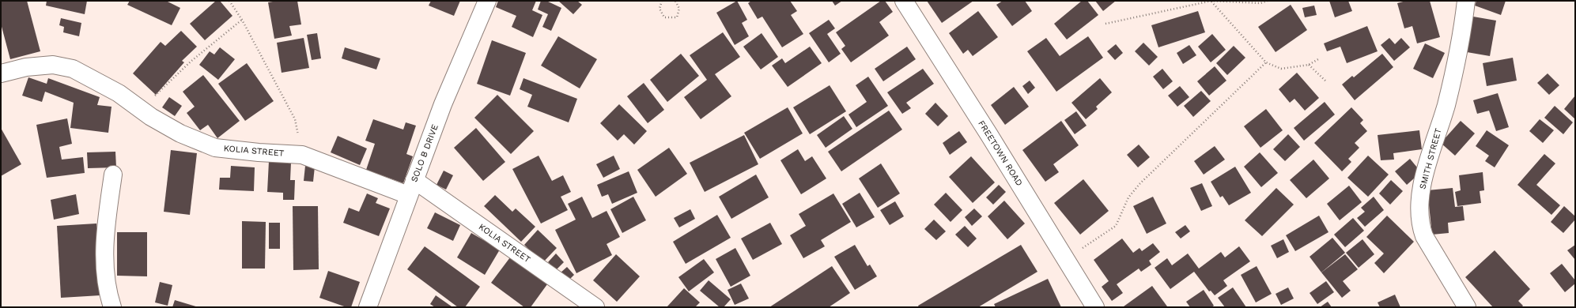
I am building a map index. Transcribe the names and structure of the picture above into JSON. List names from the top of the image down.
{
  "streets": {
    "street": [
      "KOLIA STREET",
      "SOLO B DRIVE",
      "FREETOWN ROAD",
      "SMITH STREET"
    ]
  },
  "crossings": [
    ["KOLIA STREET", "SOLO B DRIVE"]
  ]
}
